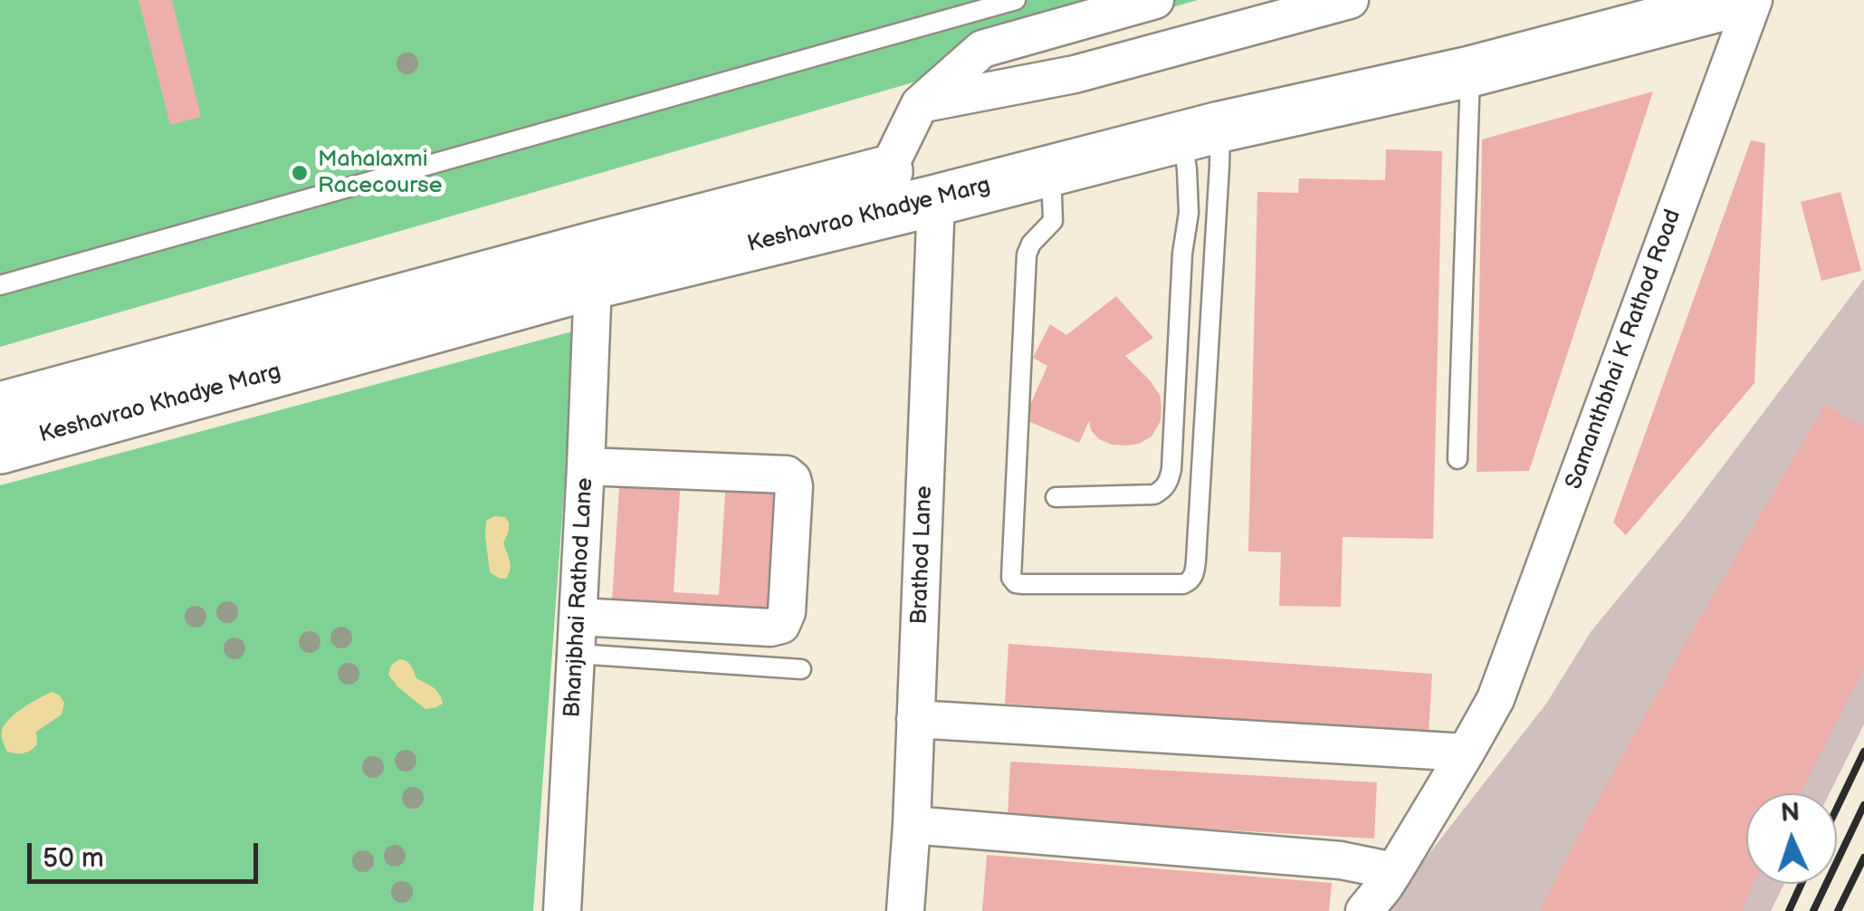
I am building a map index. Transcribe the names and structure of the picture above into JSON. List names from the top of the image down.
{
  "streets": {
    "main road": ["Keshavrao Khadye Marg"],
    "street": ["Samanthbhai K Rathod Road", "Brathod Lane", "Bhanjbhai Rathod Lane"]
  },
  "crossings": [
    ["Keshavrao Khadye Marg", "Brathod Lane"],
    ["Keshavrao Khadye Marg", "Bhanjbhai Rathod Lane"]
  ],
  "places": ["Mahalaxmi Racecourse"],
  "scale_bar": "50 m",
  "north": "top"
}
